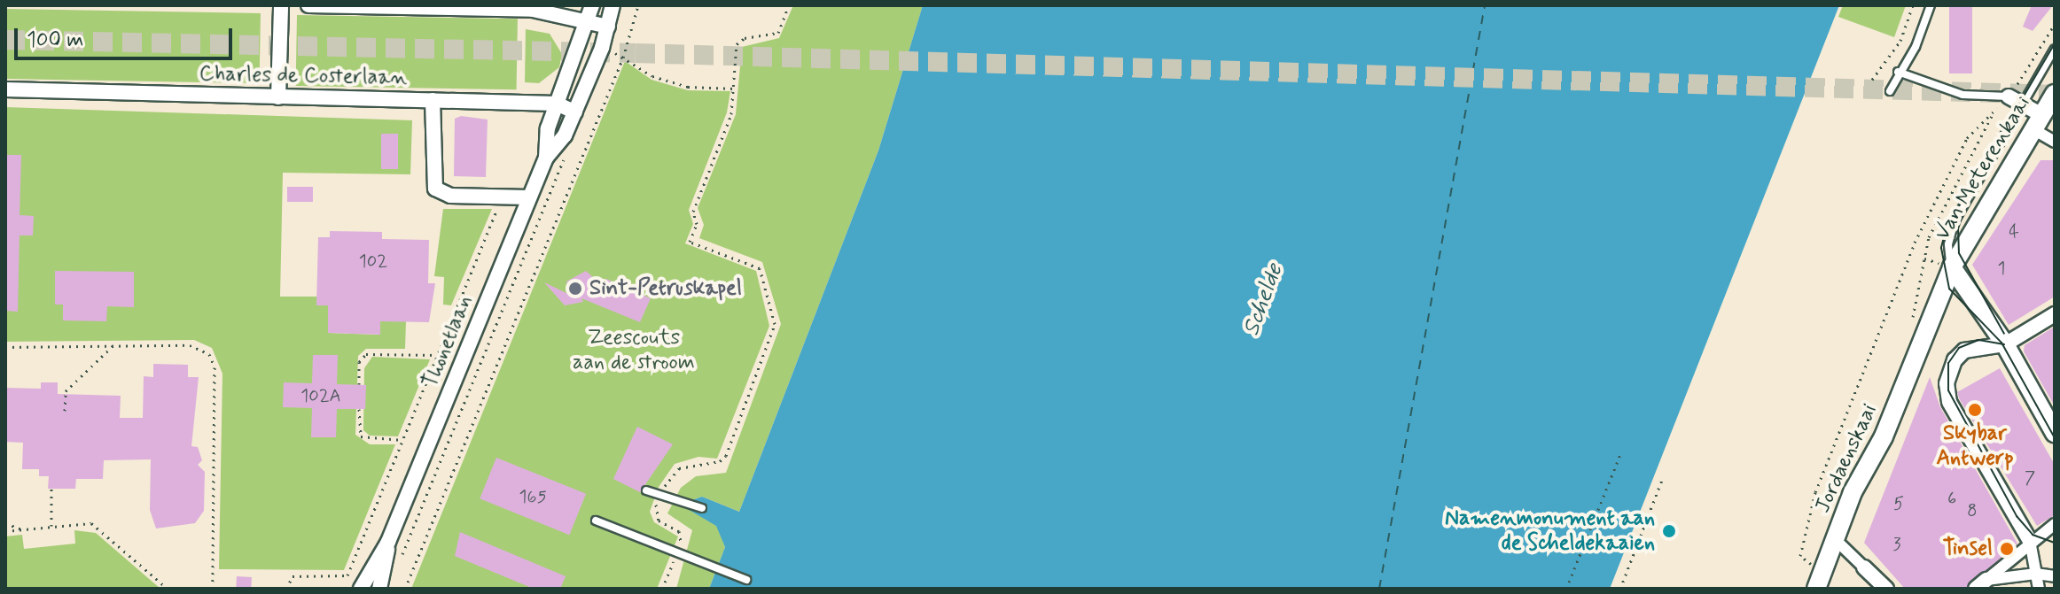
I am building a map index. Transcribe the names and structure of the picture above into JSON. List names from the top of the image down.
{
  "streets": {
    "street": [
      "Charles de Costerlaan",
      "Van Meterenkaai",
      "Thonetlaan",
      "Jordaenskaai"
    ]
  },
  "crossings": [
    ["Charles de Costerlaan", "Thonetlaan"],
    ["Van Meterenkaai", "Jordaenskaai"]
  ],
  "water": ["Schelde"],
  "parks": ["Zeescouts aan de stroom"],
  "places": [
    "Sint-Petruskapel",
    "Skybar Antwerp",
    "Namenmonument aan de Scheldekaaien",
    "Tinsel"
  ],
  "house_numbers": [
    "4",
    "102",
    "1",
    "102A",
    "7",
    "165",
    "6",
    "5",
    "8",
    "3"
  ],
  "scale_bar": "100 m"
}
